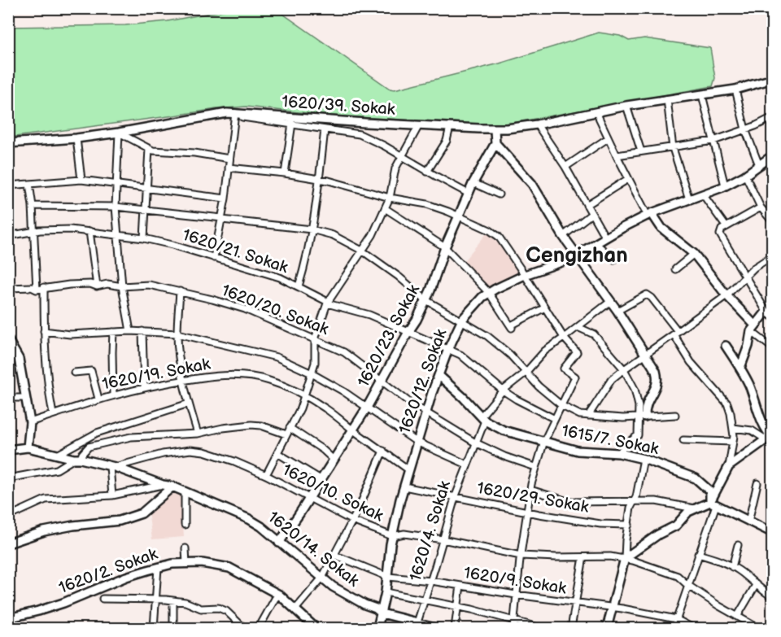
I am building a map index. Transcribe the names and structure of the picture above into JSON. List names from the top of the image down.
{
  "streets": {
    "main road": [
      "1620/39. Sokak",
      "1620/23. Sokak",
      "1620/12. Sokak",
      "1615/7. Sokak",
      "1620/14. Sokak",
      "1620/2. Sokak"
    ],
    "street": [
      "1620/21. Sokak",
      "1620/20. Sokak",
      "1620/19. Sokak",
      "1620/10. Sokak",
      "1620/29. Sokak",
      "1620/4. Sokak",
      "1620/9. Sokak"
    ]
  },
  "crossings": [
    ["1620/21. Sokak", "1620/23. Sokak"],
    ["1620/21. Sokak", "1620/12. Sokak"],
    ["1620/21. Sokak", "1620/4. Sokak"],
    ["1620/20. Sokak", "1620/23. Sokak"],
    ["1620/20. Sokak", "1620/12. Sokak"],
    ["1620/20. Sokak", "1620/4. Sokak"],
    ["1620/23. Sokak", "1620/19. Sokak"],
    ["1620/23. Sokak", "1620/10. Sokak"],
    ["1620/23. Sokak", "1620/14. Sokak"],
    ["1620/19. Sokak", "1620/12. Sokak"],
    ["1620/12. Sokak", "1615/7. Sokak"],
    ["1620/12. Sokak", "1620/10. Sokak"],
    ["1620/12. Sokak", "1620/29. Sokak"],
    ["1620/12. Sokak", "1620/14. Sokak"],
    ["1620/12. Sokak", "1620/9. Sokak"],
    ["1615/7. Sokak", "1620/4. Sokak"],
    ["1620/10. Sokak", "1620/4. Sokak"],
    ["1620/10. Sokak", "1620/14. Sokak"],
    ["1620/29. Sokak", "1620/4. Sokak"],
    ["1620/4. Sokak", "1620/14. Sokak"],
    ["1620/4. Sokak", "1620/9. Sokak"]
  ],
  "districts": ["Cengizhan"]
}
